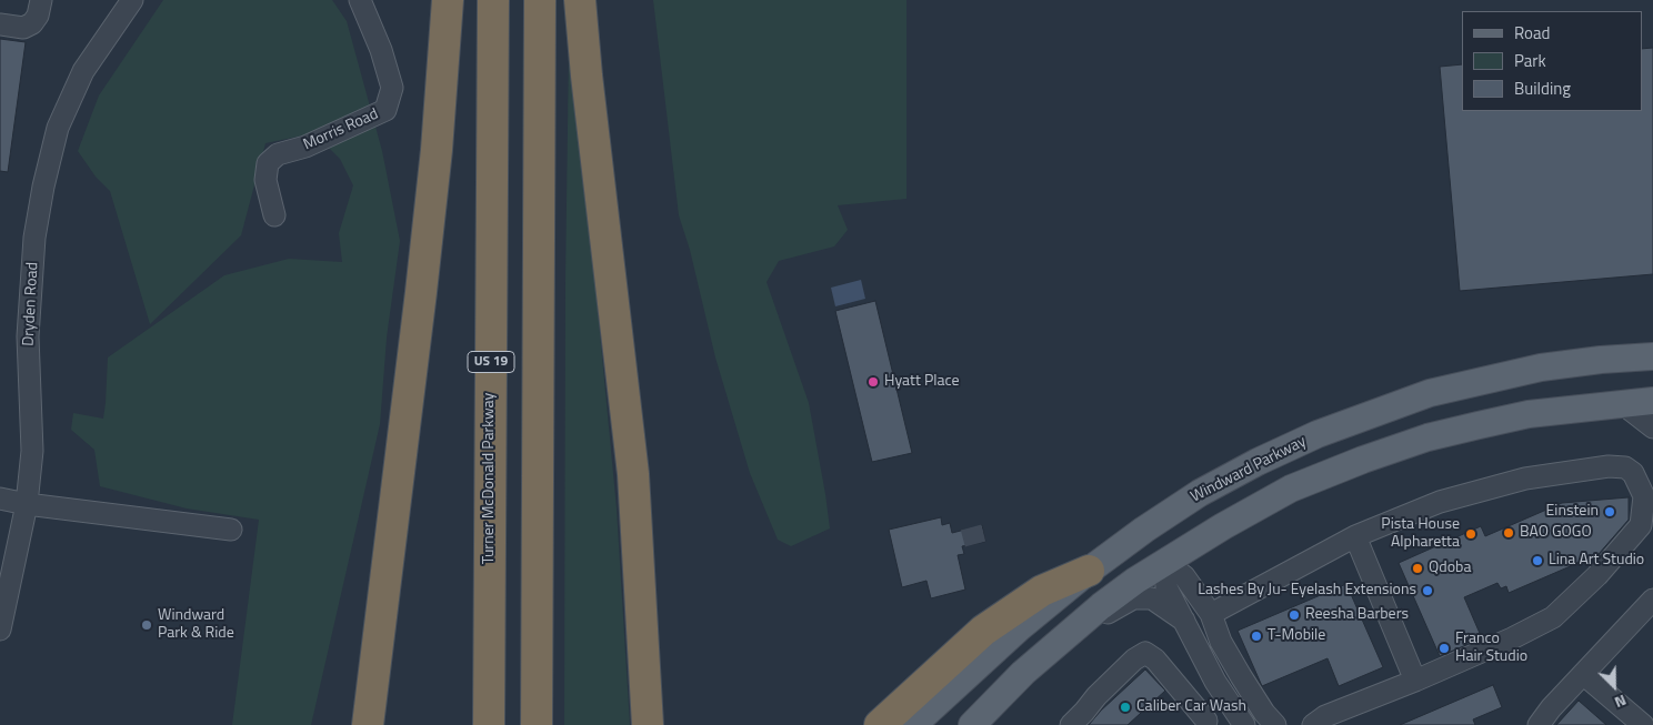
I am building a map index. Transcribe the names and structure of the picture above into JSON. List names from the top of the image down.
{
  "streets": {
    "highway": ["US 19", "Turner McDonald Parkway"],
    "main road": ["Windward Parkway"],
    "street": ["Morris Road", "Dryden Road"]
  },
  "places": [
    "Hyatt Place",
    "Einstein",
    "BAO GOGO",
    "Pista House Alpharetta",
    "Lina Art Studio",
    "Qdoba",
    "Lashes By Ju- Eyelash Extensions",
    "Reesha Barbers",
    "Windward Park & Ride",
    "T-Mobile",
    "Franco Hair Studio",
    "Caliber Car Wash"
  ],
  "legend": ["Road", "Park", "Building"],
  "north": "bottom right"
}
